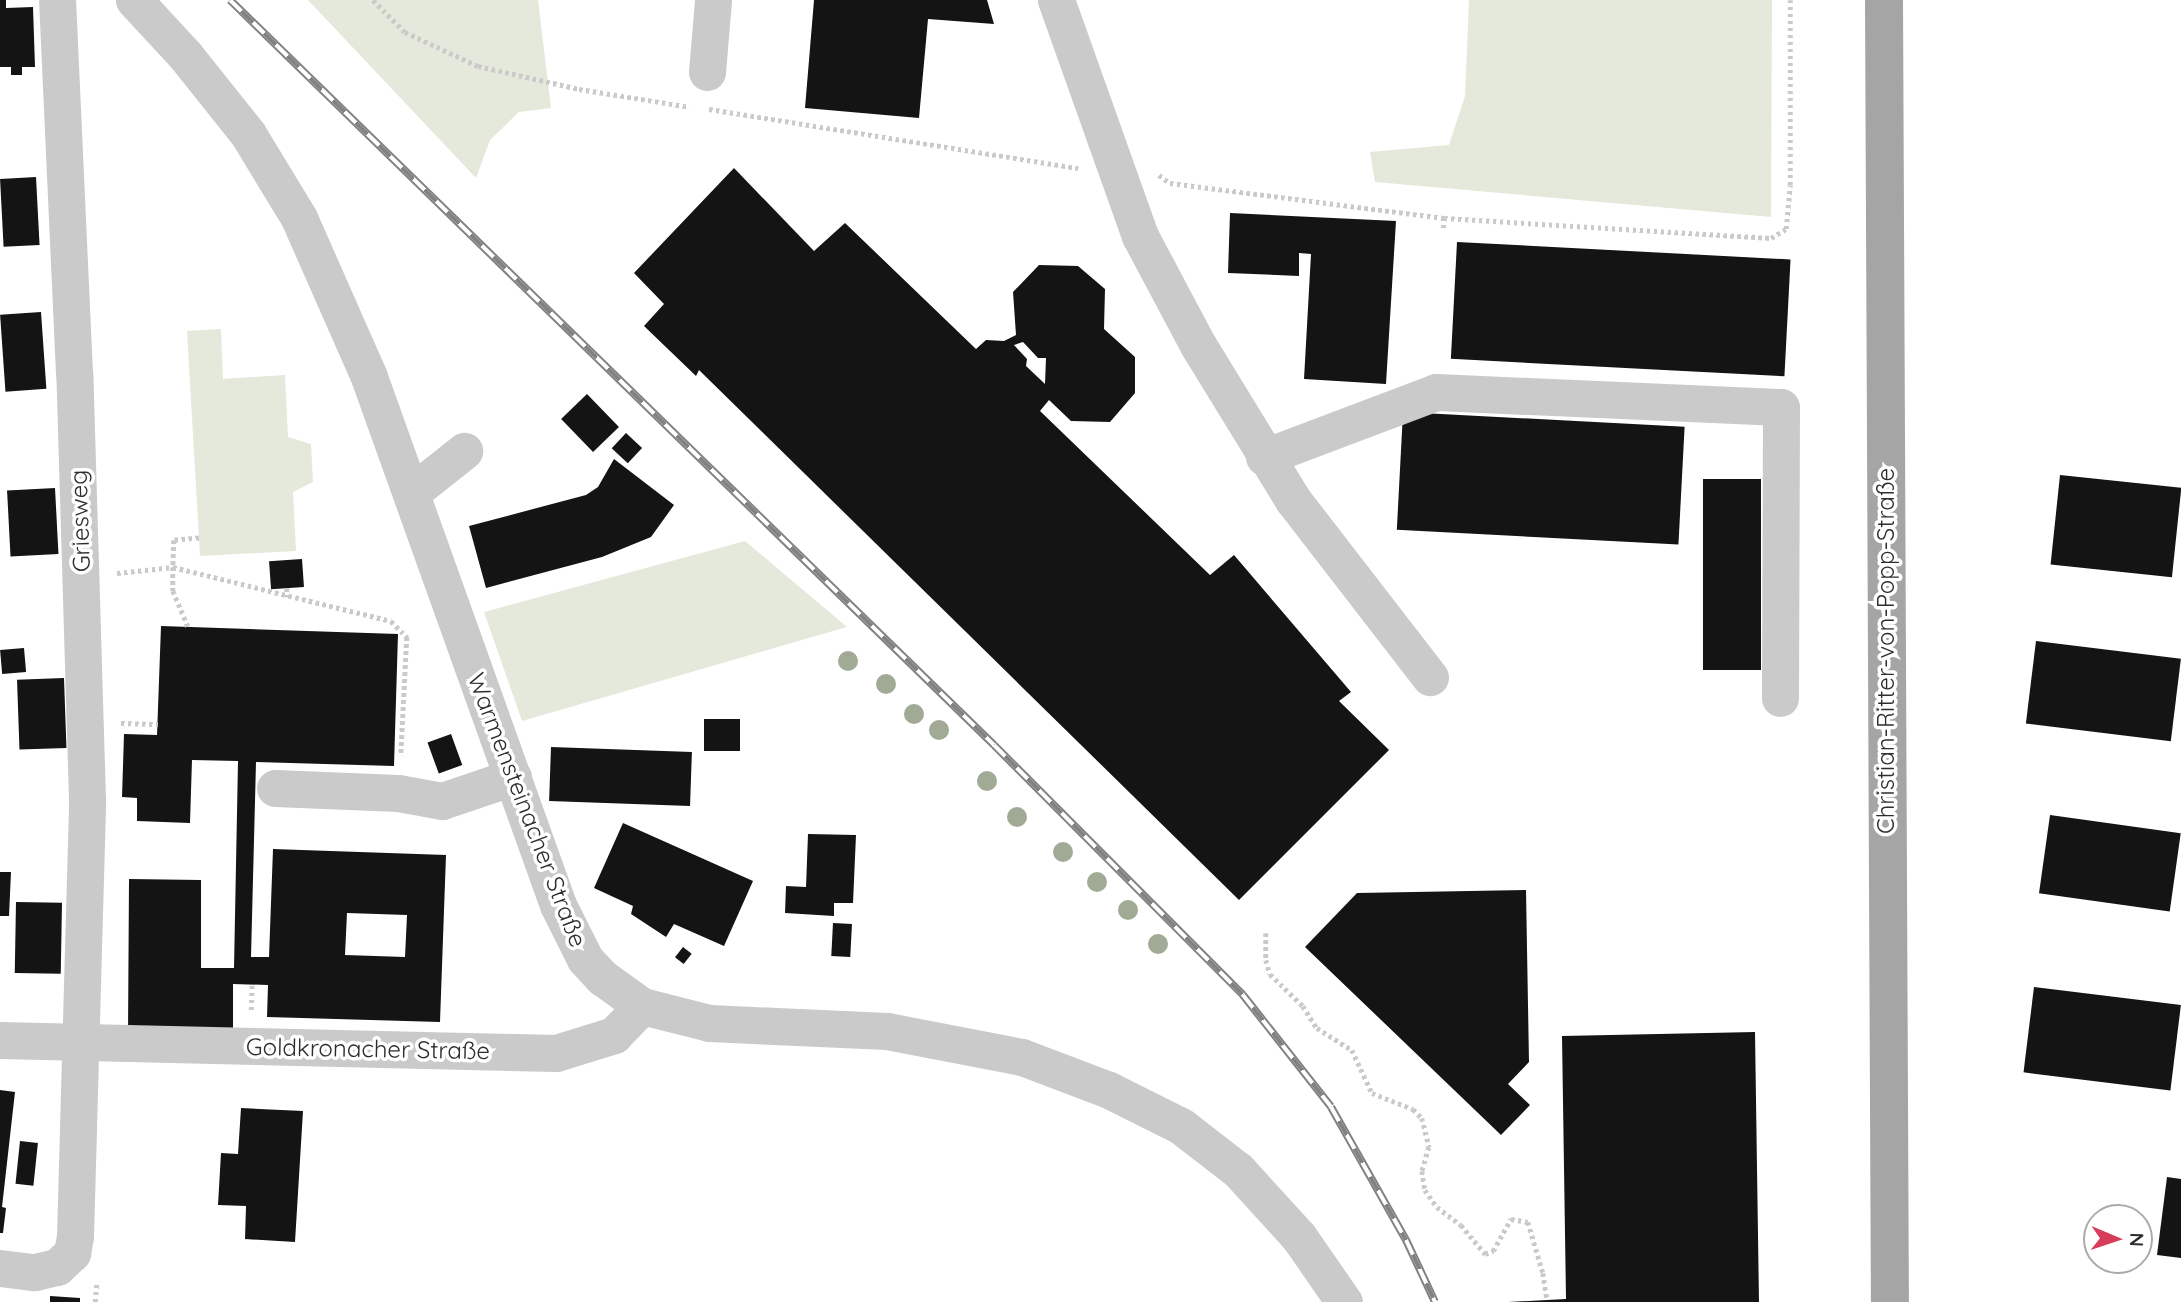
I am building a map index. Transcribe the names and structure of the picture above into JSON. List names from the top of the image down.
{
  "streets": {
    "main road": ["Christian-Ritter-von-Popp-Straße"],
    "street": ["Griesweg", "Warmensteinacher Straße", "Goldkronacher Straße"]
  },
  "crossings": [
    ["Griesweg", "Goldkronacher Straße"],
    ["Warmensteinacher Straße", "Goldkronacher Straße"]
  ],
  "north": "right"
}
